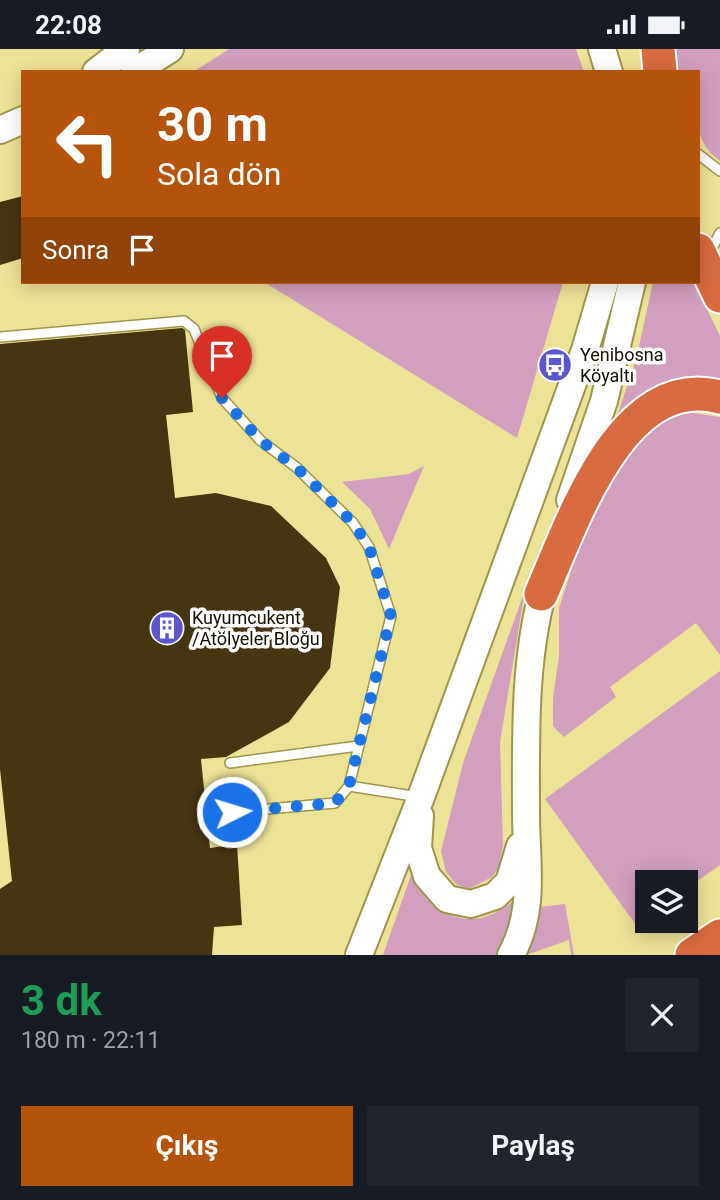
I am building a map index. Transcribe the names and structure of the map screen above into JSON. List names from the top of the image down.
{
  "places": {
    "bus stop": ["Yenibosna Köyaltı"],
    "building": ["Kuyumcukent /Atölyeler Bloğu"]
  },
  "page": {
    "status": "22:08",
    "turn": ["30 m", "Sola dön"],
    "then": "Sonra",
    "heading": ["3 dk", "180 m · 22:11"],
    "buttons": ["Çıkış", "Paylaş"]
  }
}
